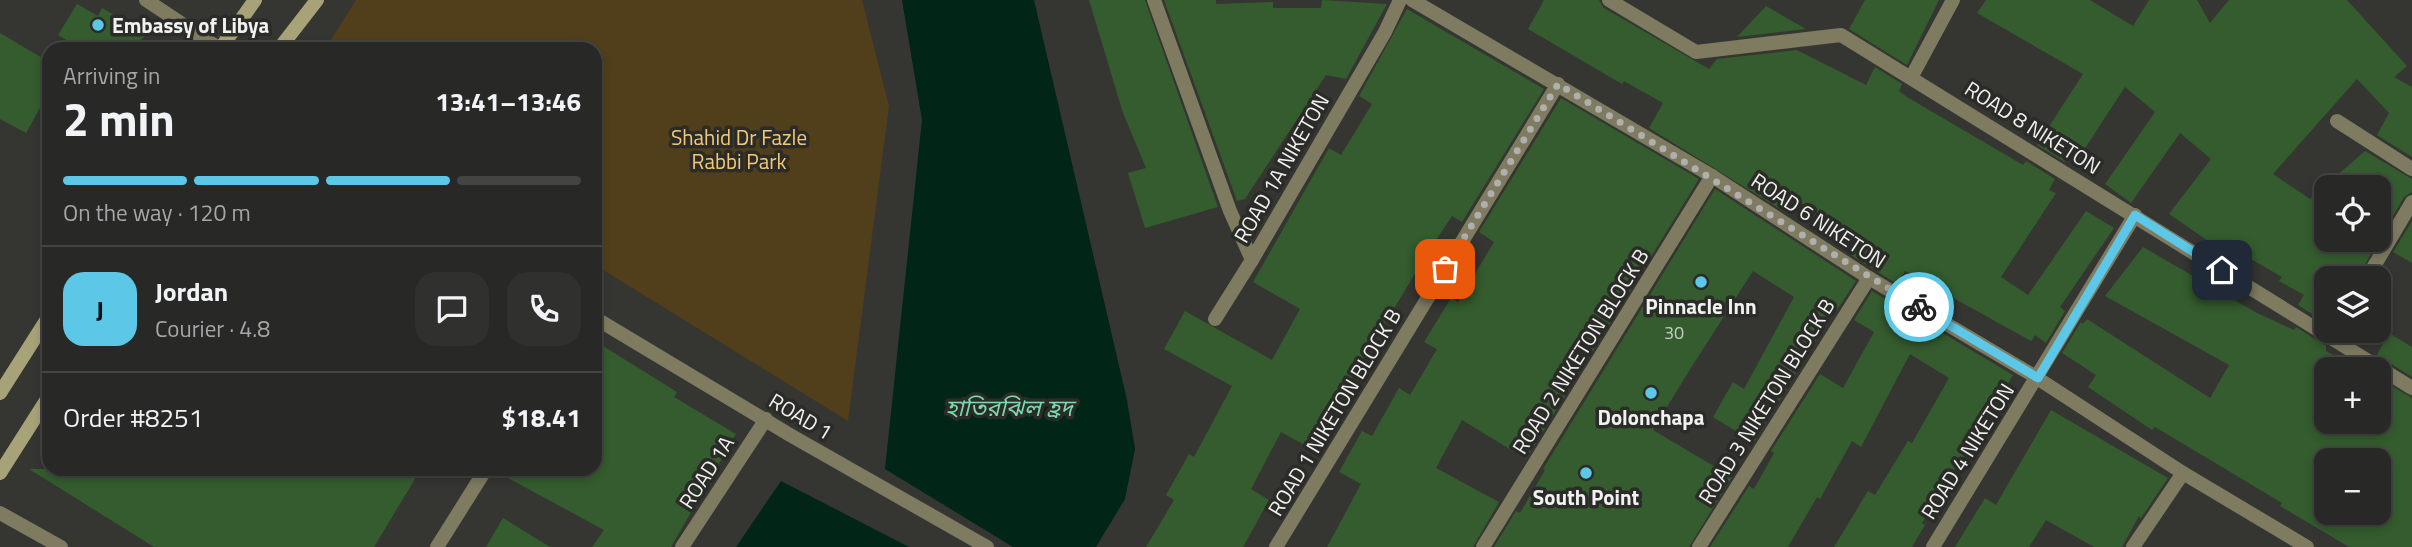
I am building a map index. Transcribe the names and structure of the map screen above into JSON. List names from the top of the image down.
{
  "streets": {
    "street": [
      "ROAD 8 NIKETON",
      "ROAD 1A NIKETON",
      "ROAD 6 NIKETON",
      "ROAD 2 NIKETON BLOCK B",
      "ROAD 3 NIKETON BLOCK B",
      "ROAD 1 NIKETON BLOCK B",
      "ROAD 1",
      "ROAD 4 NIKETON",
      "ROAD 1A"
    ]
  },
  "crossings": [
    ["ROAD 8 NIKETON", "ROAD 4 NIKETON"],
    ["ROAD 6 NIKETON", "ROAD 2 NIKETON BLOCK B"],
    ["ROAD 6 NIKETON", "ROAD 3 NIKETON BLOCK B"],
    ["ROAD 6 NIKETON", "ROAD 1 NIKETON BLOCK B"],
    ["ROAD 6 NIKETON", "ROAD 4 NIKETON"],
    ["ROAD 1", "ROAD 1A"]
  ],
  "water": ["হাতিরঝিল হ্রদ"],
  "parks": ["Shahid Dr Fazle Rabbi Park"],
  "places": [
    "Embassy of Libya",
    "Pinnacle Inn",
    "Dolonchapa",
    "South Point"
  ],
  "house_numbers": ["30"],
  "page": {
    "heading": ["2 min", "Arriving in", "13:41–13:46"],
    "panel": [
      "Jordan",
      "Courier · 4.8",
      "Order #8251",
      "$18.41"
    ],
    "bar": "On the way · 120 m",
    "map_buttons": ["+", "−"],
    "round": "J"
  }
}
